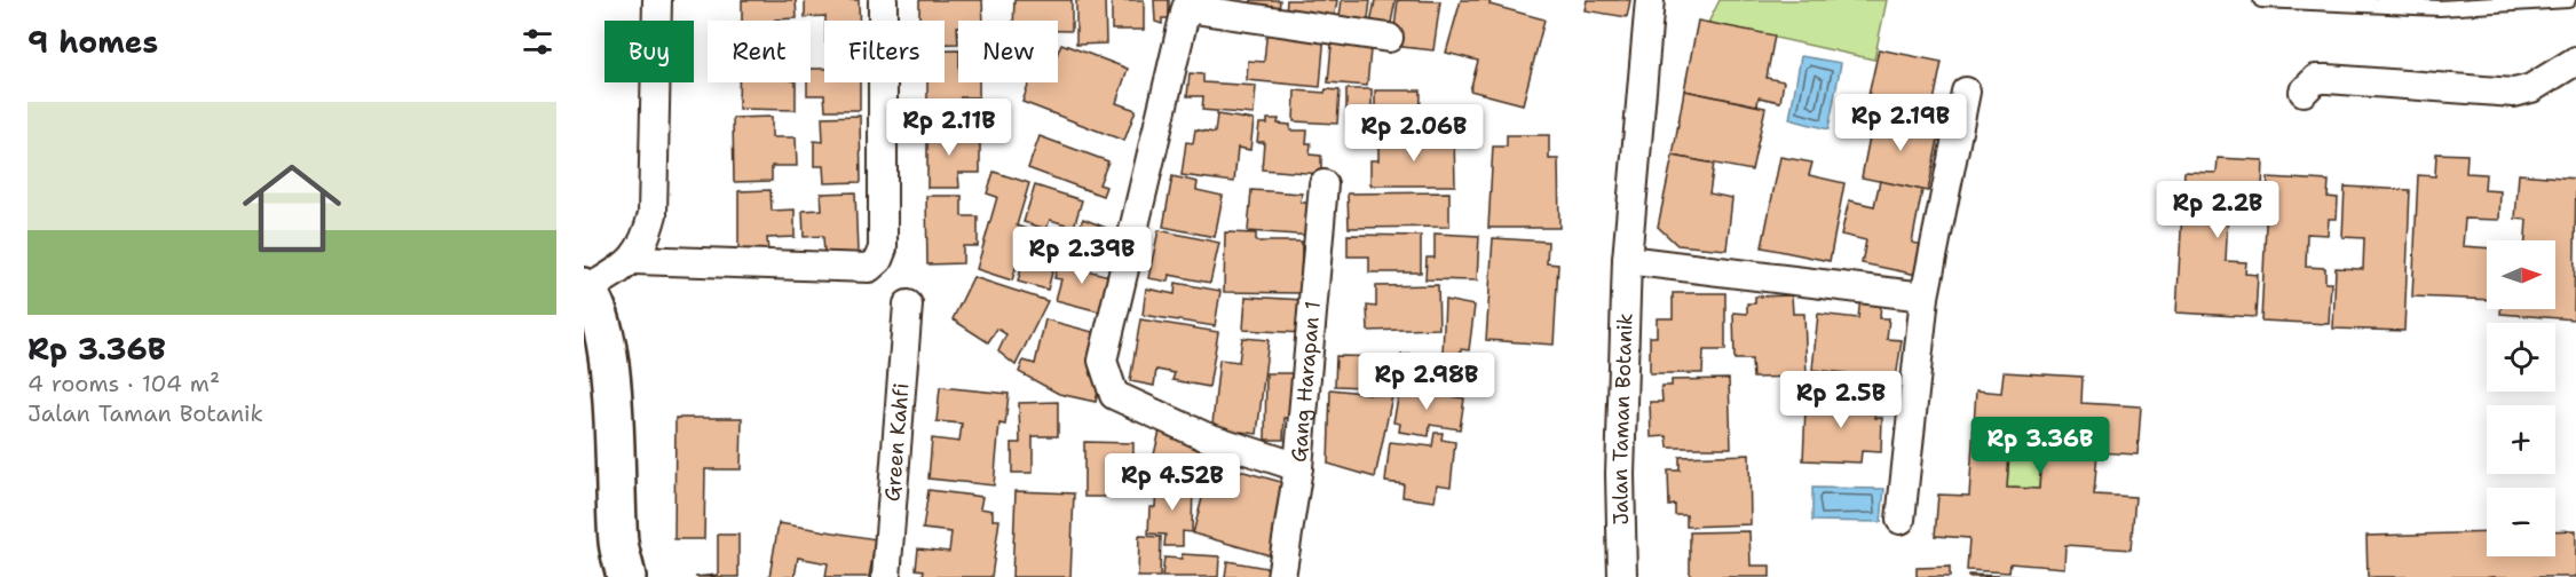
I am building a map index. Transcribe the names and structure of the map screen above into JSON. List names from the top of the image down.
{
  "streets": {
    "street": ["Gang Harapan 1", "Jalan Taman Botanik", "Green Kahfi"]
  },
  "north": "right",
  "page": {
    "heading": "9 homes",
    "chip": [
      "Buy",
      "Rent",
      "Filters",
      "New"
    ],
    "list": [
      {
        "name": "Rp 3.36B",
        "note": "4 rooms · 104 m² · Jalan Taman Botanik"
      }
    ],
    "price": [
      "Rp 2.19B",
      "Rp 2.11B",
      "Rp 2.06B",
      "Rp 2.2B",
      "Rp 2.39B",
      "Rp 2.98B",
      "Rp 2.5B",
      "Rp 3.36B",
      "Rp 4.52B"
    ],
    "map_buttons": ["+", "−"]
  }
}
